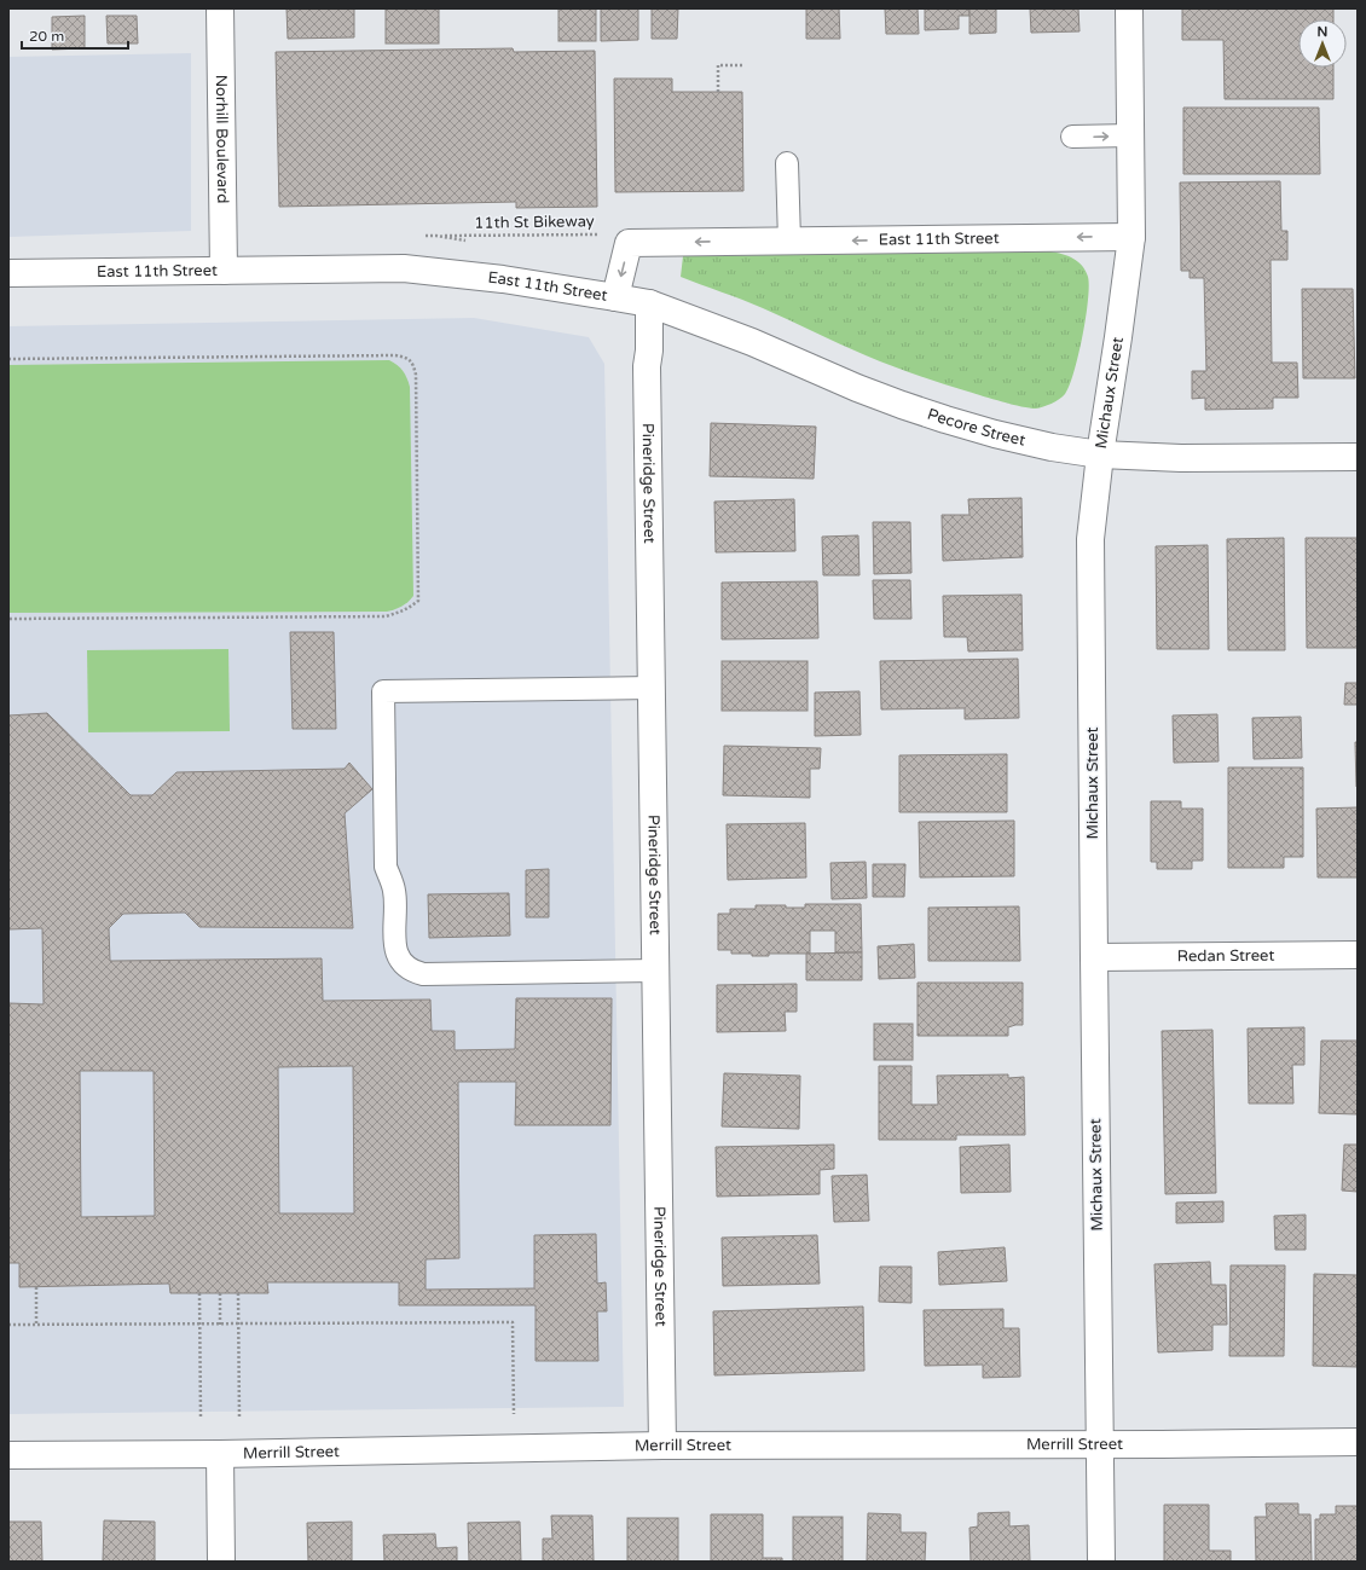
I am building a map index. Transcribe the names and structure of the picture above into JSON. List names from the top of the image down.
{
  "streets": {
    "street": [
      "Norhill Boulevard",
      "East 11th Street",
      "Michaux Street",
      "Pecore Street",
      "Pineridge Street",
      "Redan Street",
      "Merrill Street"
    ],
    "path": ["11th St Bikeway"]
  },
  "crossings": [
    ["Norhill Boulevard", "East 11th Street"],
    ["11th St Bikeway", "East 11th Street"],
    ["East 11th Street", "Michaux Street"],
    ["East 11th Street", "Pecore Street"],
    ["Michaux Street", "Pecore Street"],
    ["Michaux Street", "Redan Street"],
    ["Michaux Street", "Merrill Street"],
    ["Pecore Street", "Pineridge Street"],
    ["Pineridge Street", "Merrill Street"]
  ],
  "one_way": ["East 11th Street"],
  "scale_bar": "20 m",
  "north": "top"
}
